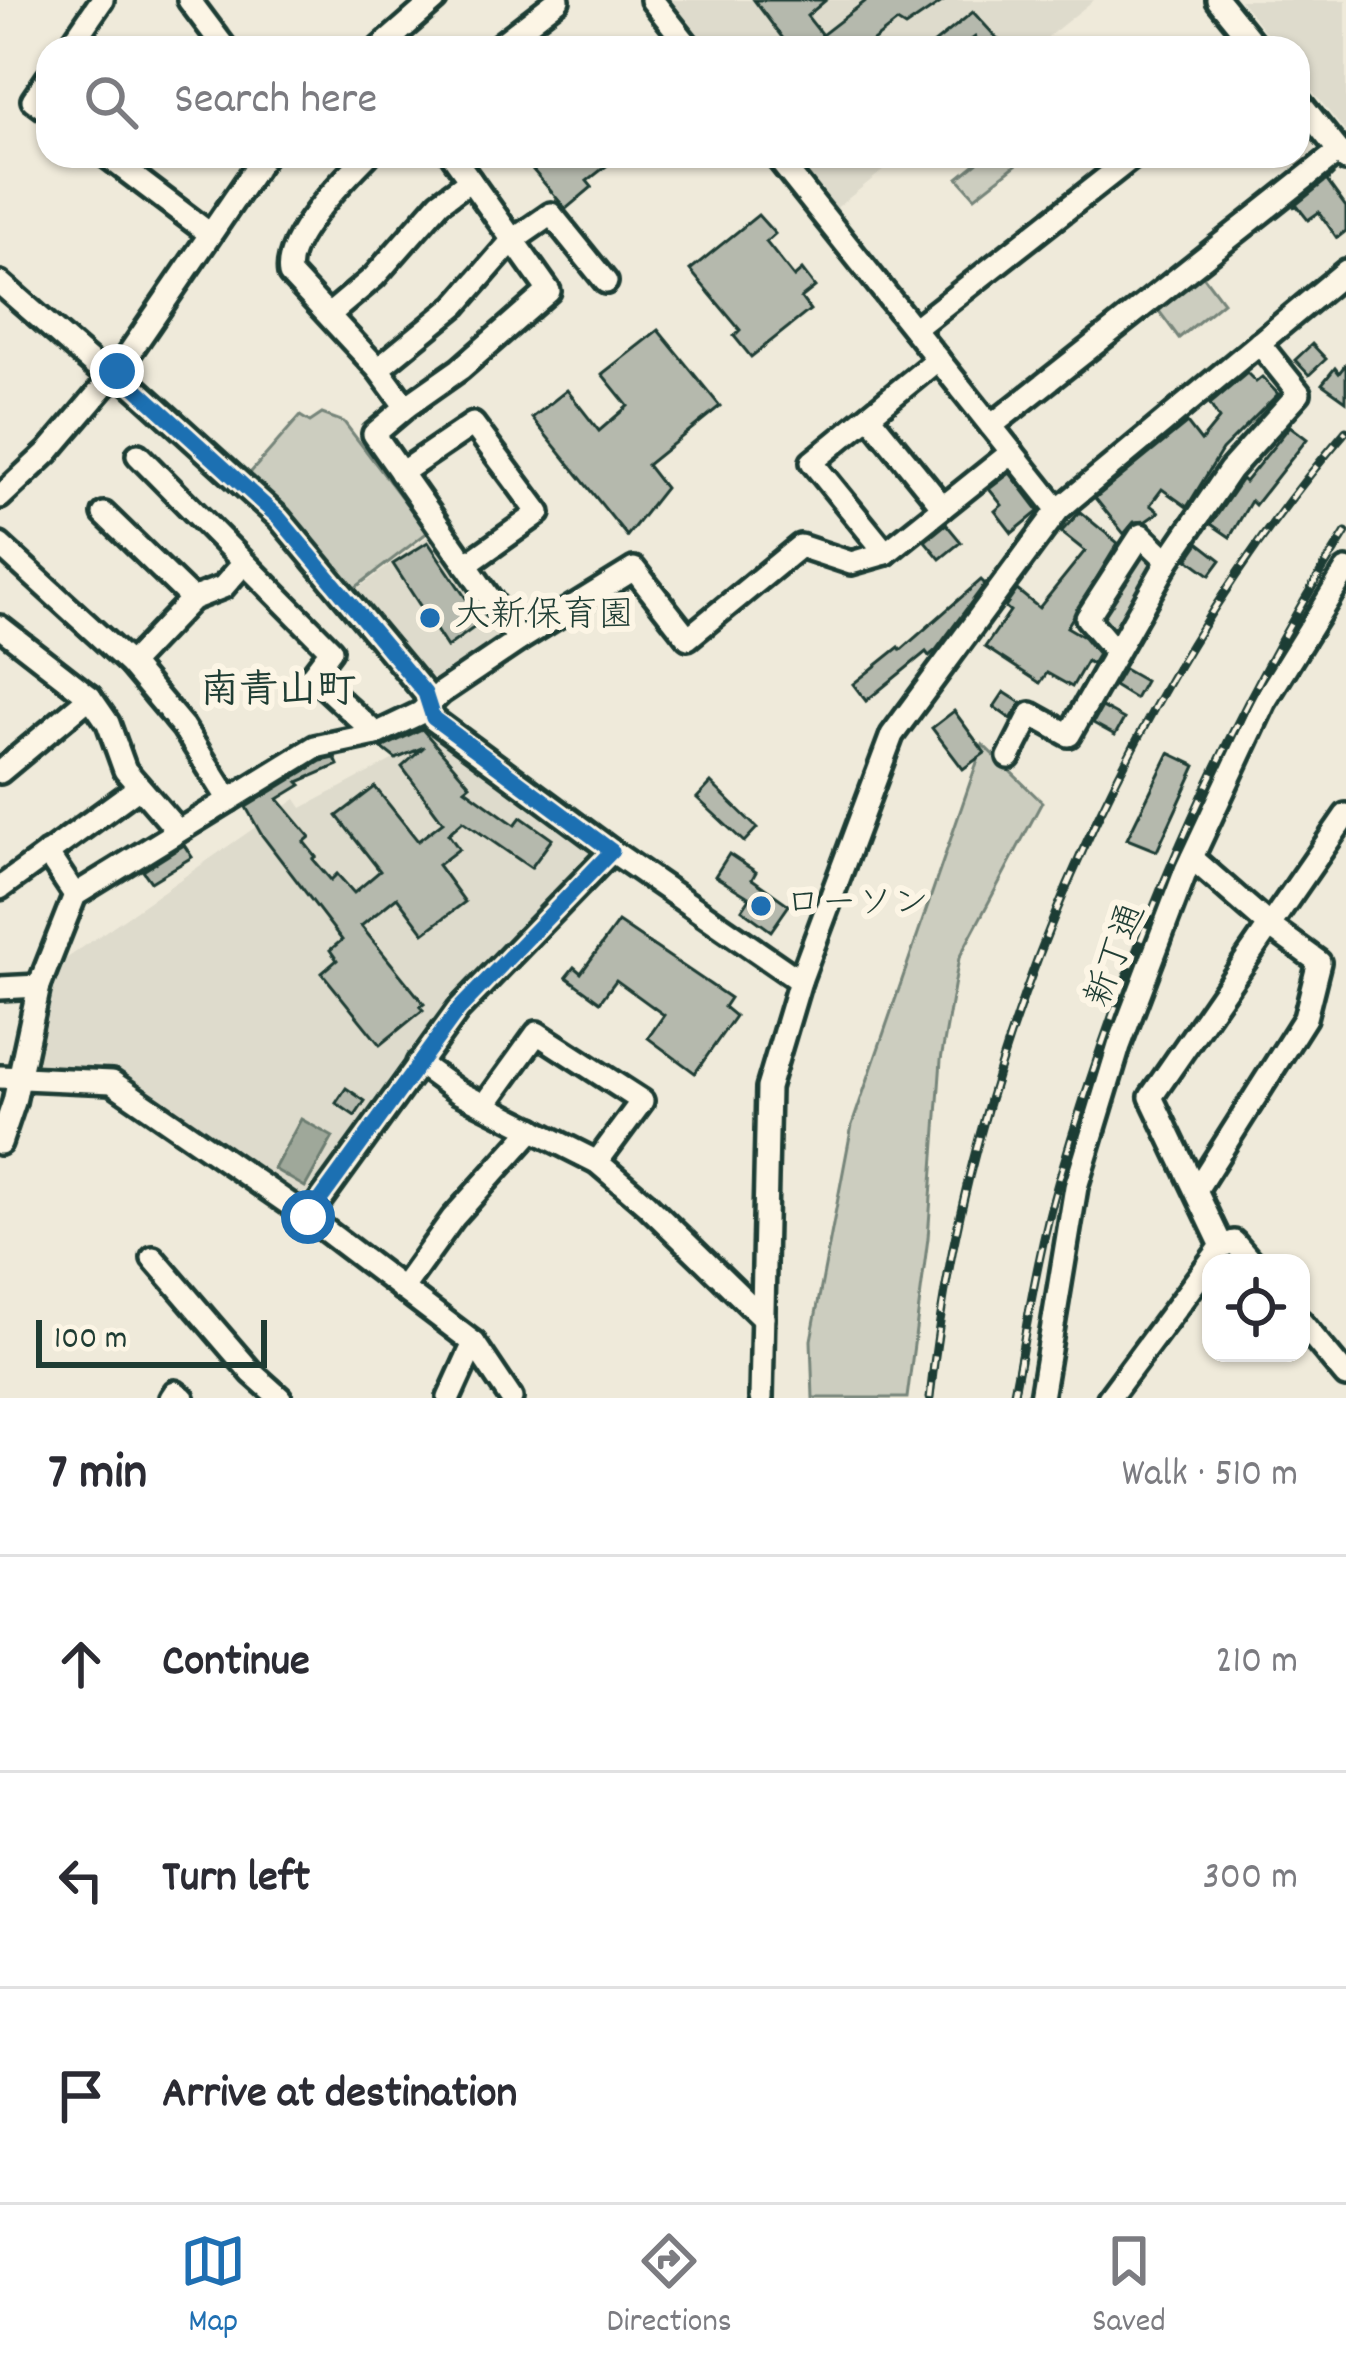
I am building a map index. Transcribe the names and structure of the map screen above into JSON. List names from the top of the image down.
{
  "streets": {
    "street": ["新丁通"]
  },
  "districts": ["南青山町"],
  "places": ["大新保育園", "ローソン"],
  "scale_bar": "100 m",
  "page": {
    "search": "Search here",
    "scale": "100 m",
    "heading": ["7 min", "Walk · 510 m"],
    "list": [
      ["Continue", "210 m"],
      ["Turn left", "300 m"],
      "Arrive at destination"
    ],
    "nav": ["Map", "Directions", "Saved"]
  }
}
